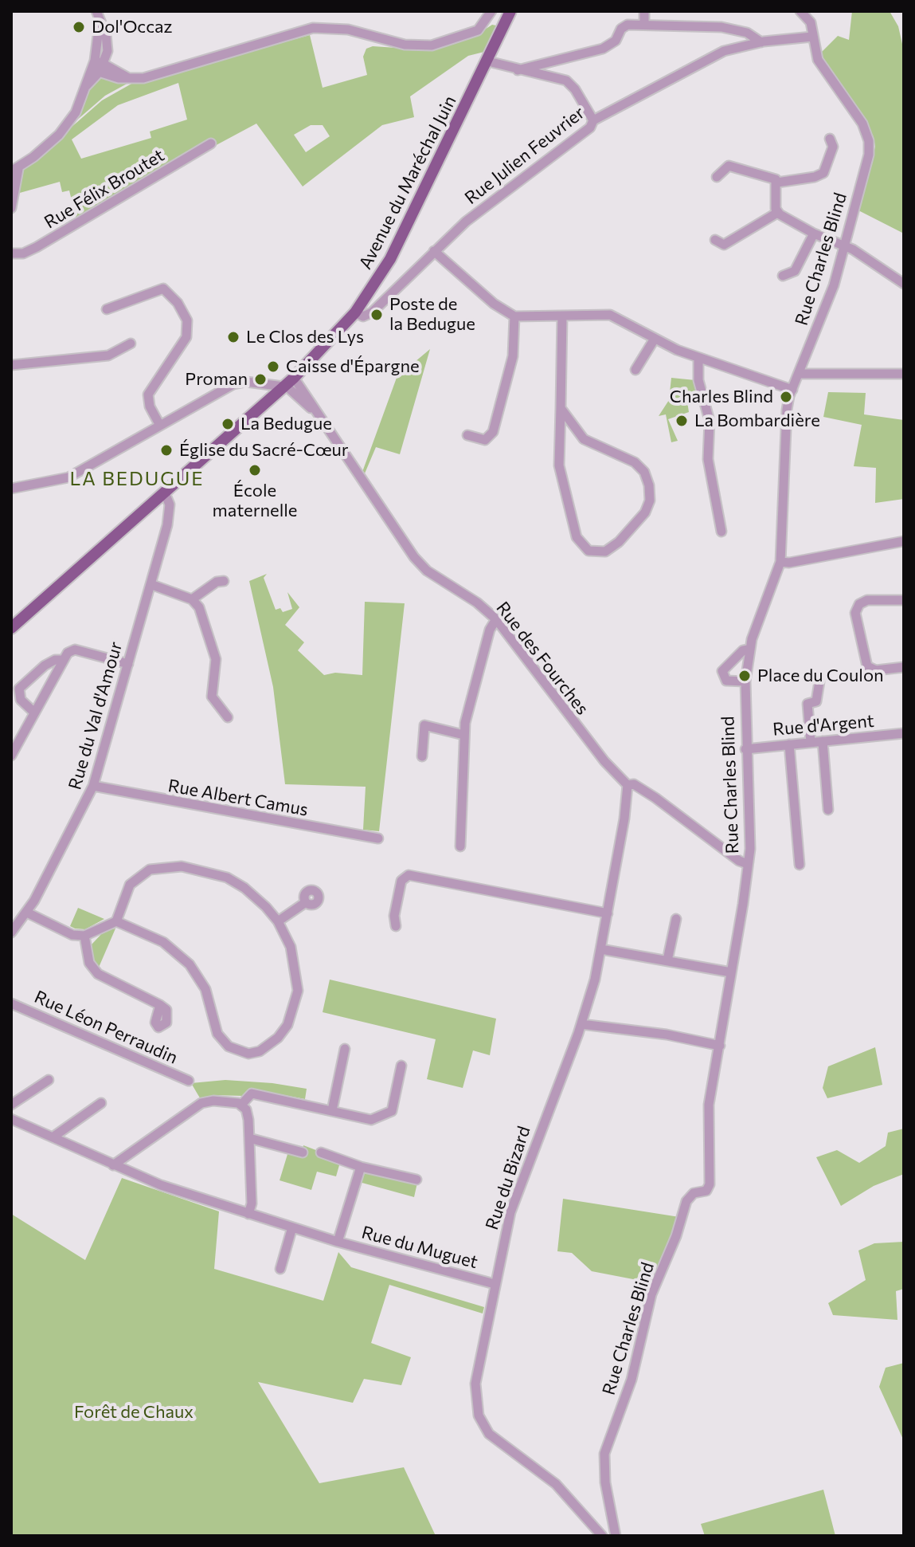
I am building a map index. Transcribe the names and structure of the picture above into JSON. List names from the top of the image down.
{
  "streets": {
    "main road": ["Avenue du Maréchal Juin"],
    "street": [
      "Rue Julien Feuvrier",
      "Rue Félix Broutet",
      "Rue Charles Blind",
      "Rue des Fourches",
      "Rue du Val d'Amour",
      "Rue d'Argent",
      "Rue Albert Camus",
      "Rue Léon Perraudin",
      "Rue du Bizard",
      "Rue du Muguet"
    ]
  },
  "crossings": [
    ["Rue Julien Feuvrier", "Avenue du Maréchal Juin"],
    ["Rue Julien Feuvrier", "Rue Charles Blind"],
    ["Avenue du Maréchal Juin", "Rue des Fourches"],
    ["Avenue du Maréchal Juin", "Rue du Val d'Amour"],
    ["Rue Charles Blind", "Rue des Fourches"],
    ["Rue Charles Blind", "Rue d'Argent"],
    ["Rue des Fourches", "Rue du Bizard"],
    ["Rue du Val d'Amour", "Rue Albert Camus"],
    ["Rue du Bizard", "Rue du Muguet"]
  ],
  "districts": ["LA BEDUGUE"],
  "parks": ["Forêt de Chaux"],
  "places": [
    "Dol'Occaz",
    "Poste de la Bedugue",
    "Le Clos des Lys",
    "Caisse d'Épargne",
    "Proman",
    "Charles Blind",
    "La Bombardière",
    "La Bedugue",
    "Église du Sacré-Cœur",
    "École maternelle",
    "Place du Coulon"
  ]
}
